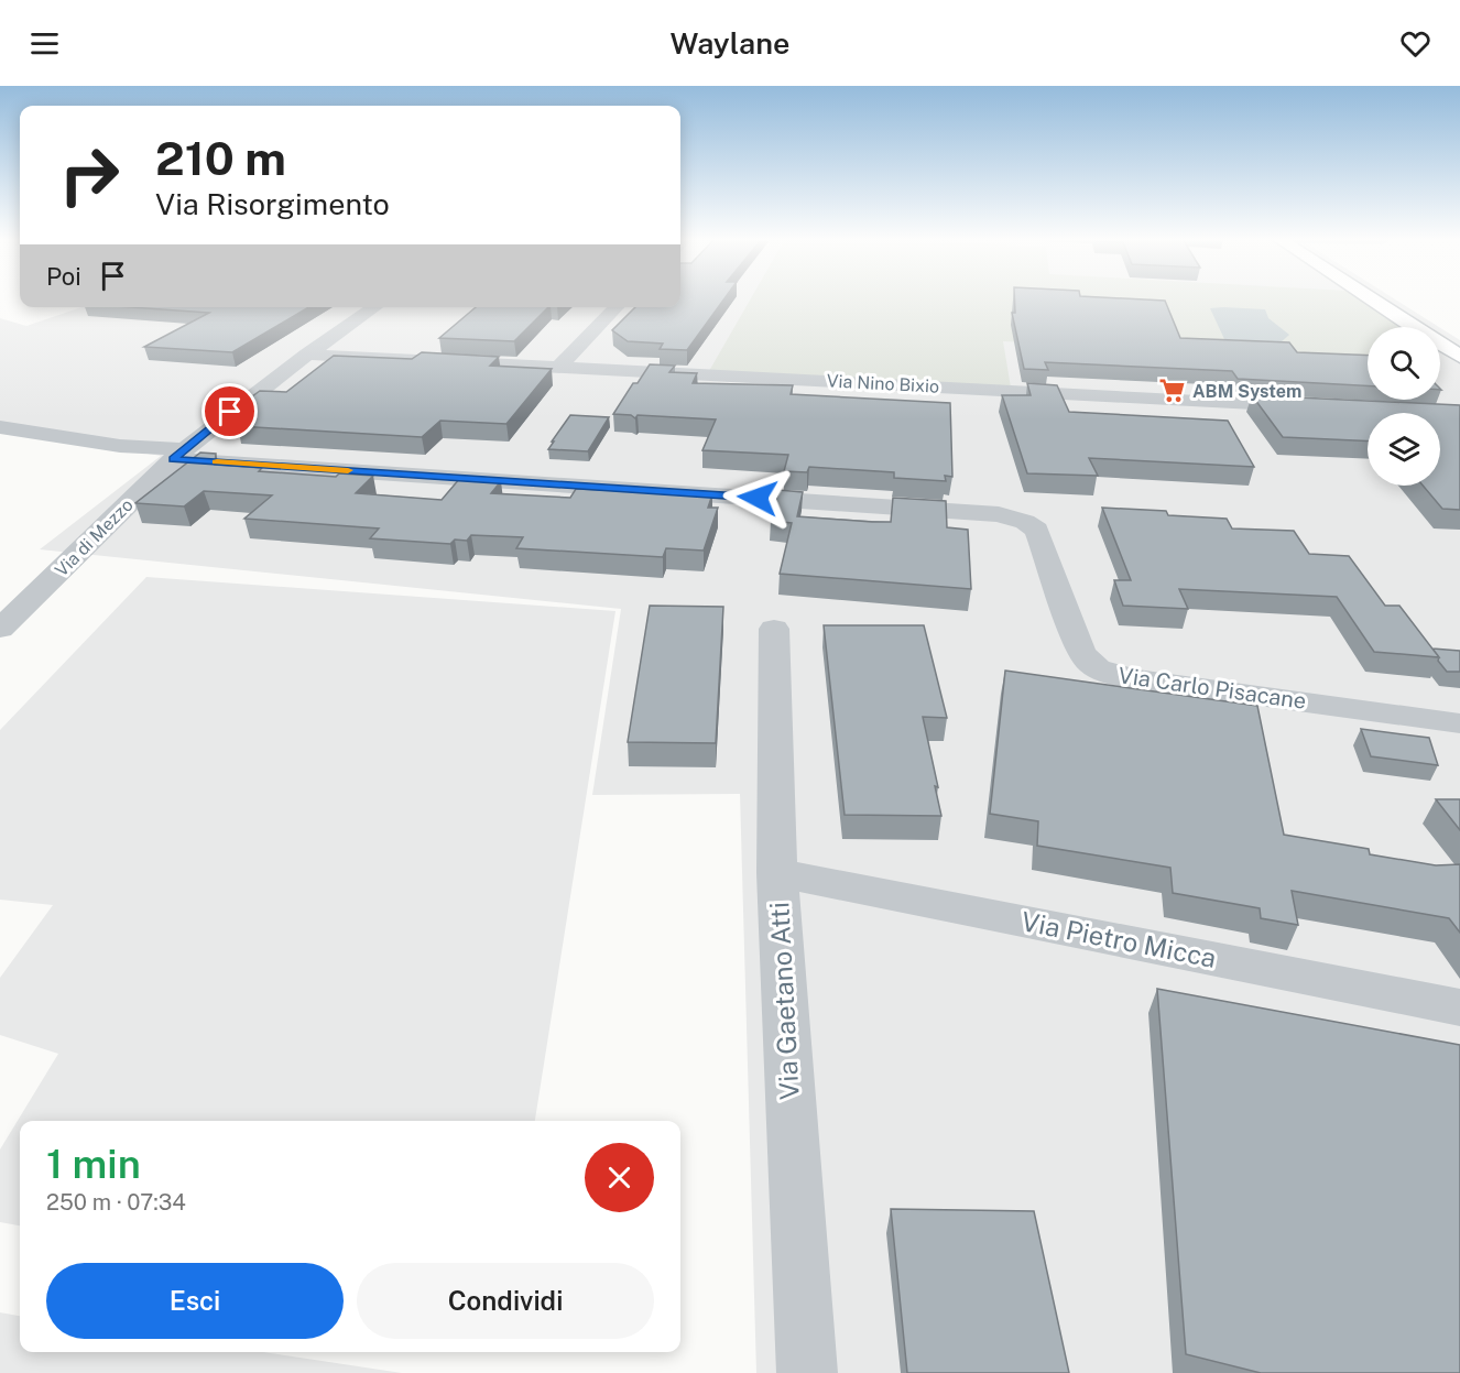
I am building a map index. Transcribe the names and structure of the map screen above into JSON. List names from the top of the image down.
{
  "streets": {
    "street": [
      "Via Nino Bixio",
      "Via di Mezzo",
      "Via Carlo Pisacane",
      "Via Pietro Micca",
      "Via Gaetano Atti"
    ]
  },
  "crossings": [
    ["Via Nino Bixio", "Via di Mezzo"],
    ["Via di Mezzo", "Via Carlo Pisacane"],
    ["Via Pietro Micca", "Via Gaetano Atti"]
  ],
  "places": {
    "supermarket": ["ABM System"]
  },
  "page": {
    "header": "Waylane",
    "turn": ["210 m", "Via Risorgimento"],
    "then": "Poi",
    "heading": ["1 min", "250 m · 07:34"],
    "buttons": ["Esci", "Condividi"]
  }
}
